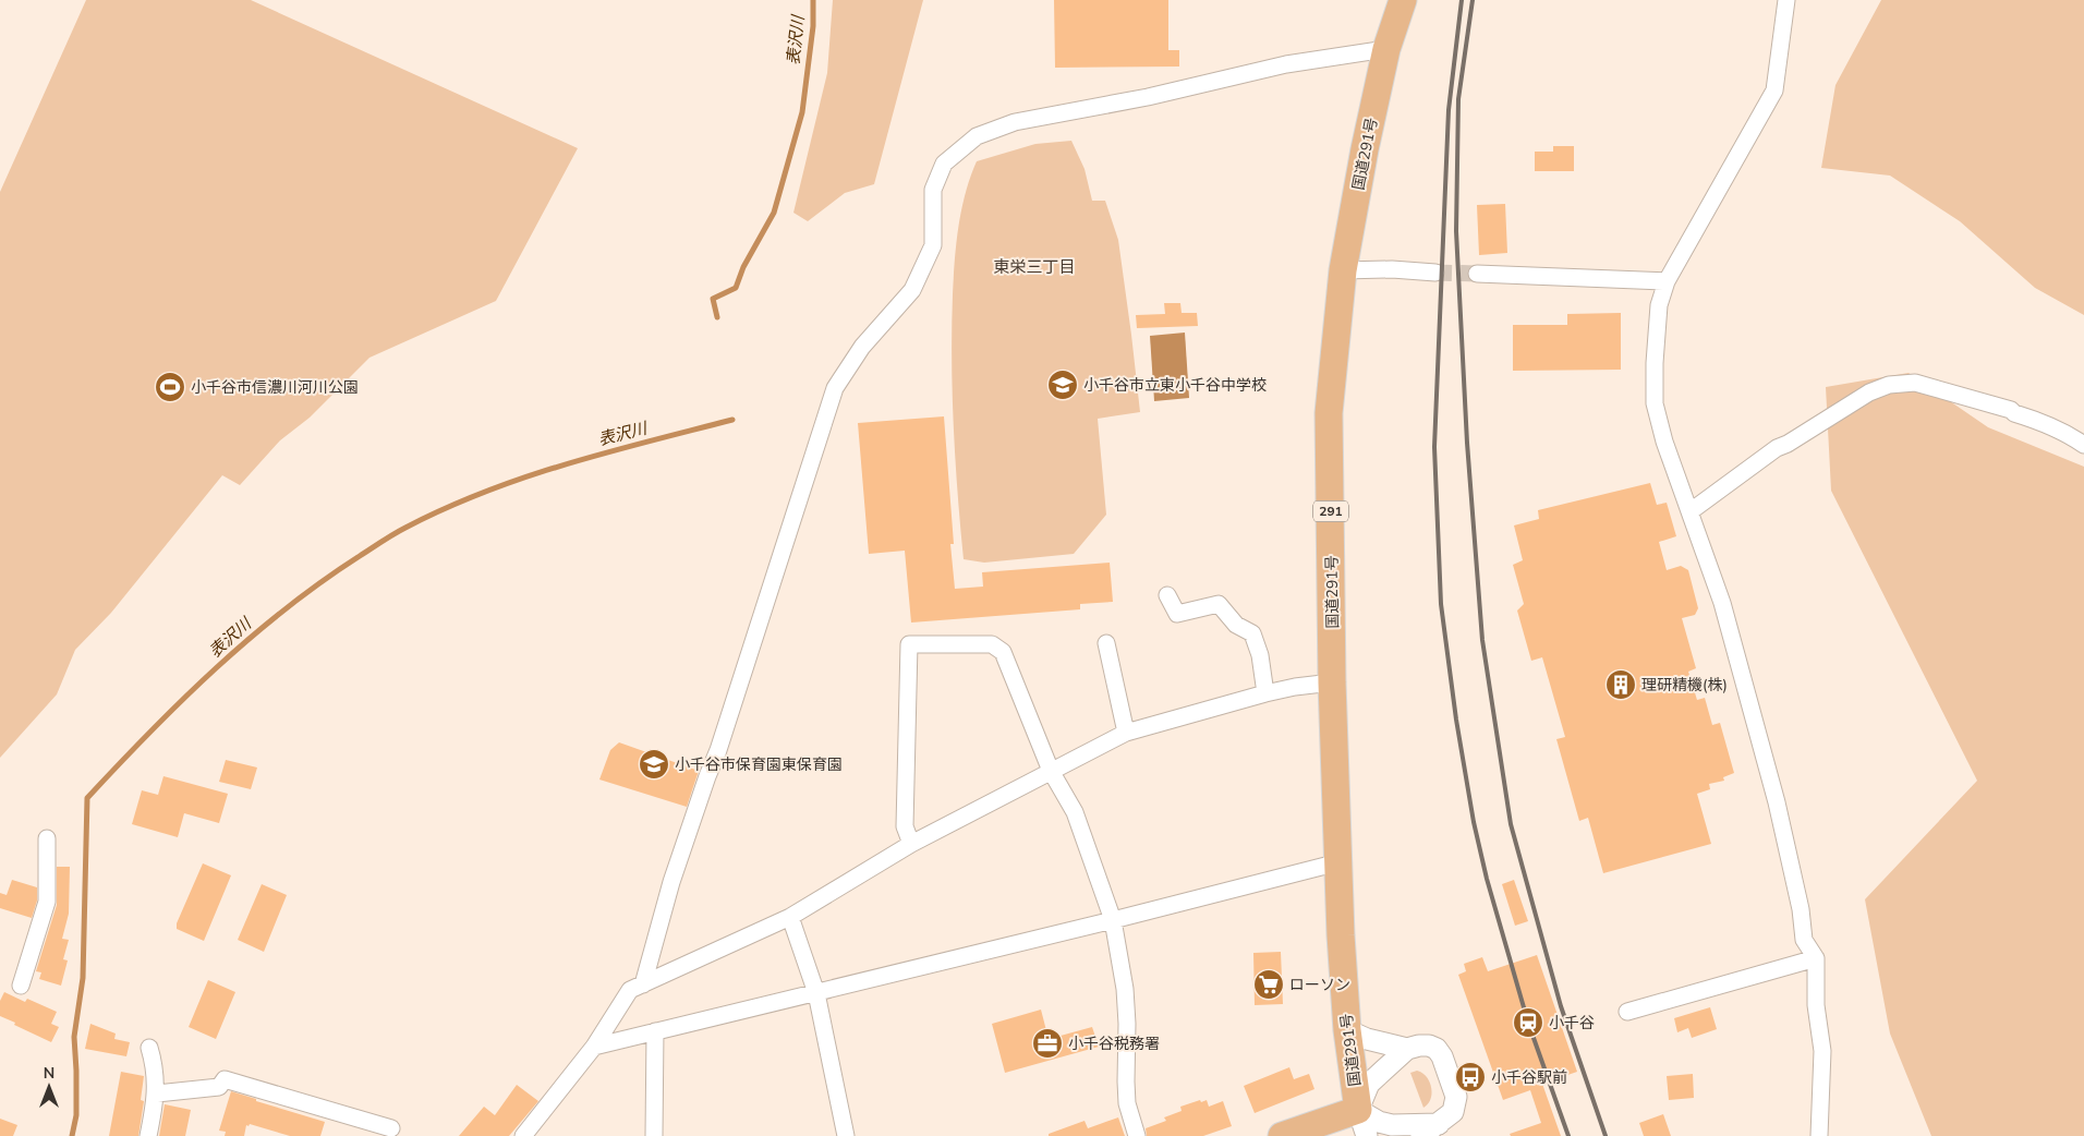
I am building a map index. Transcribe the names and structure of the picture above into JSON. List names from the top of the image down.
{
  "streets": {
    "highway": ["国道291号", "291"]
  },
  "districts": ["東栄三丁目"],
  "water": ["表沢川"],
  "places": {
    "school or university": ["小千谷市立東小千谷中学校", "小千谷市保育園東保育園"],
    "sports": ["小千谷市信濃川河川公園"],
    "building": ["理研精機(株)"],
    "supermarket": ["ローソン"],
    "station": ["小千谷"],
    "office": ["小千谷税務署"],
    "bus stop": ["小千谷駅前"]
  },
  "north": "top"
}
